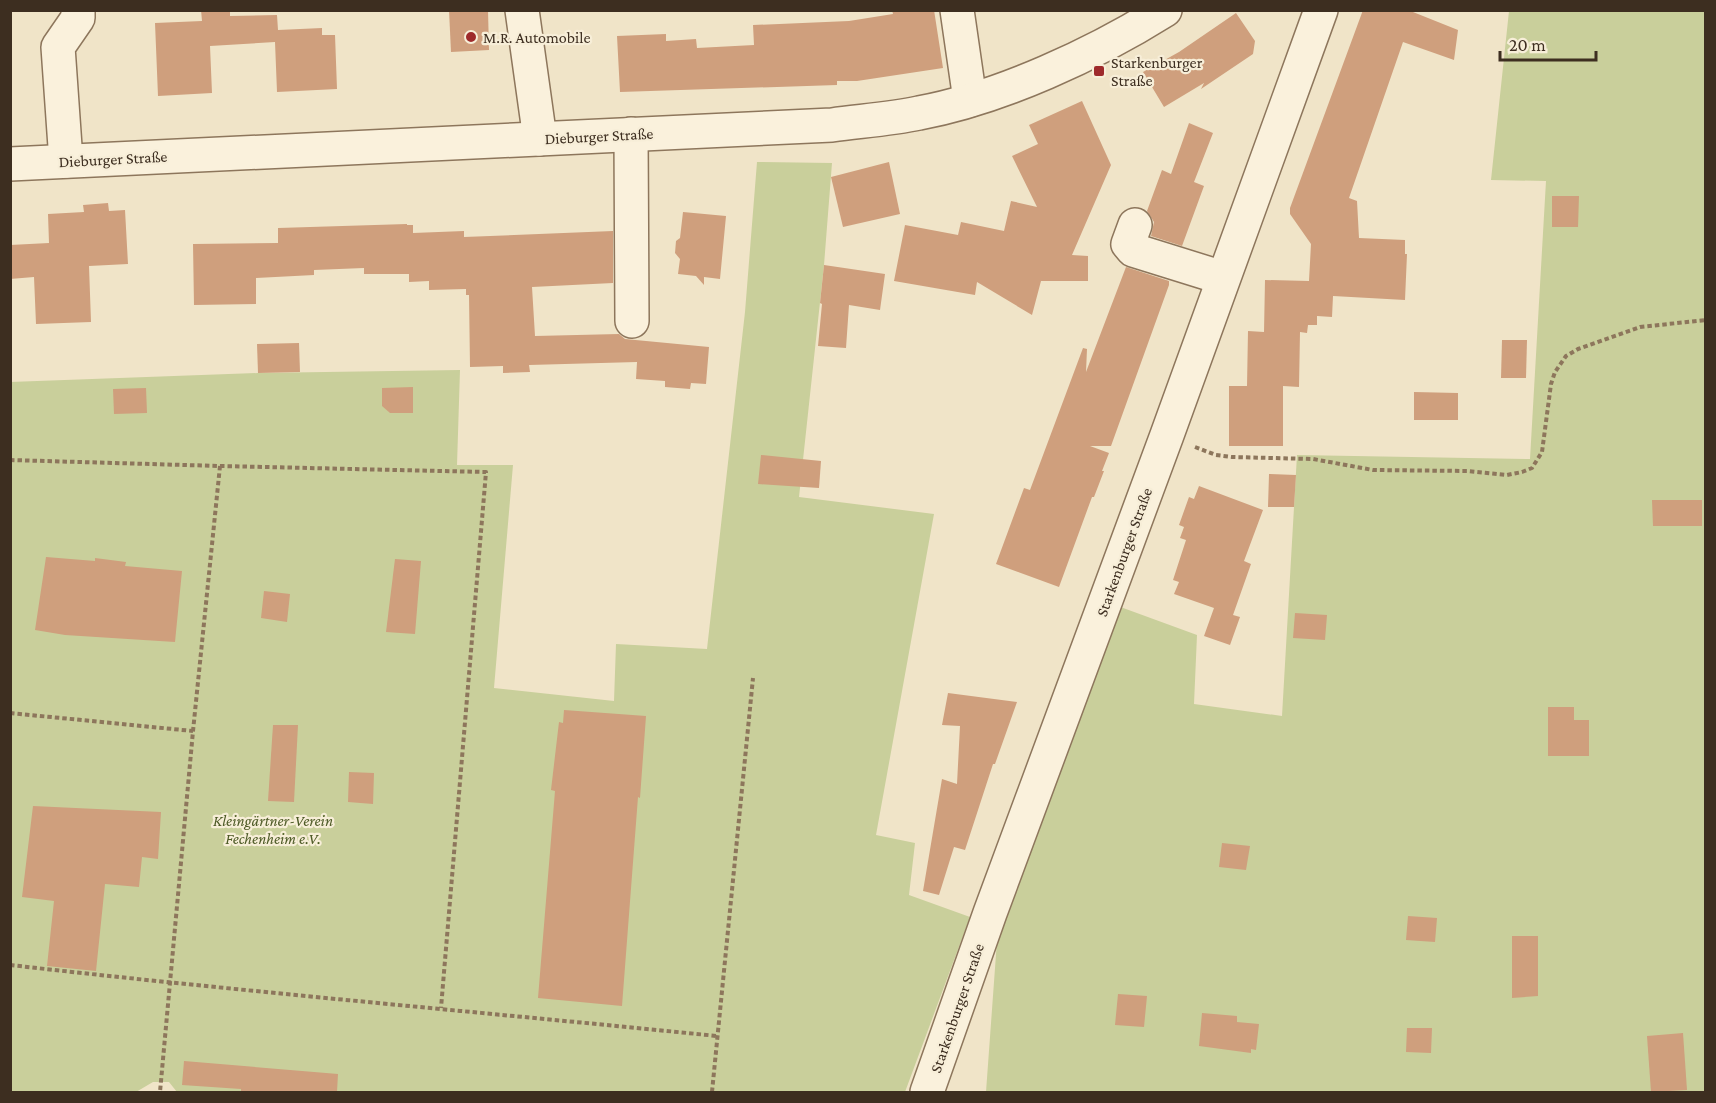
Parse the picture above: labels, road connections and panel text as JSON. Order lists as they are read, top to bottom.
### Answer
{
  "streets": {
    "street": ["Dieburger Straße", "Starkenburger Straße"]
  },
  "parks": ["Kleingärtner-Verein Fechenheim e.V."],
  "places": {
    "other": ["M.R. Automobile"],
    "transit": ["Starkenburger Straße"]
  },
  "scale_bar": "20 m"
}
